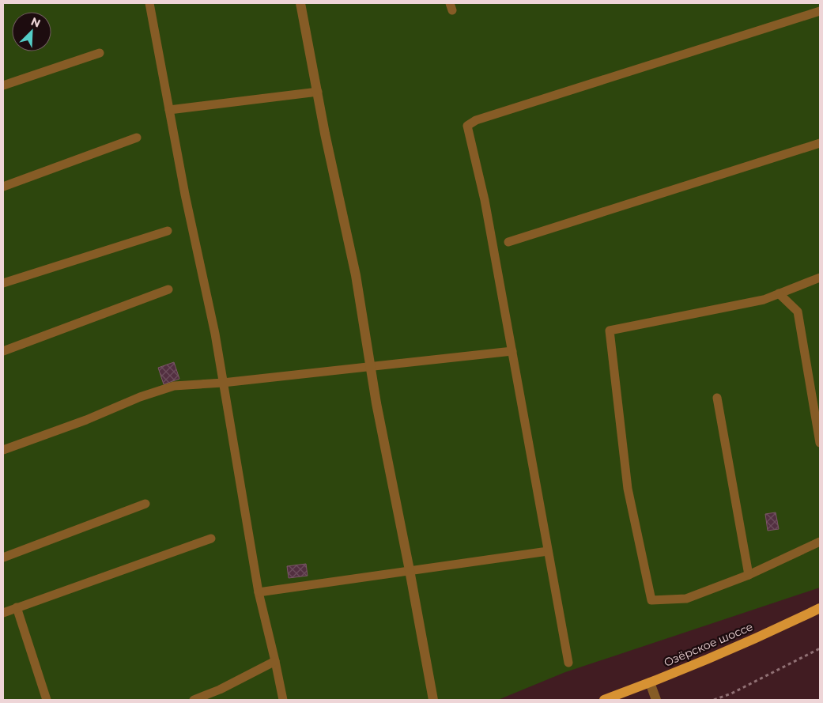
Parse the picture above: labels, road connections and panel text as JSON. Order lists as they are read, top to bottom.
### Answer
{
  "streets": {
    "main road": ["Озёрское шоссе"]
  },
  "north": "top right"
}
